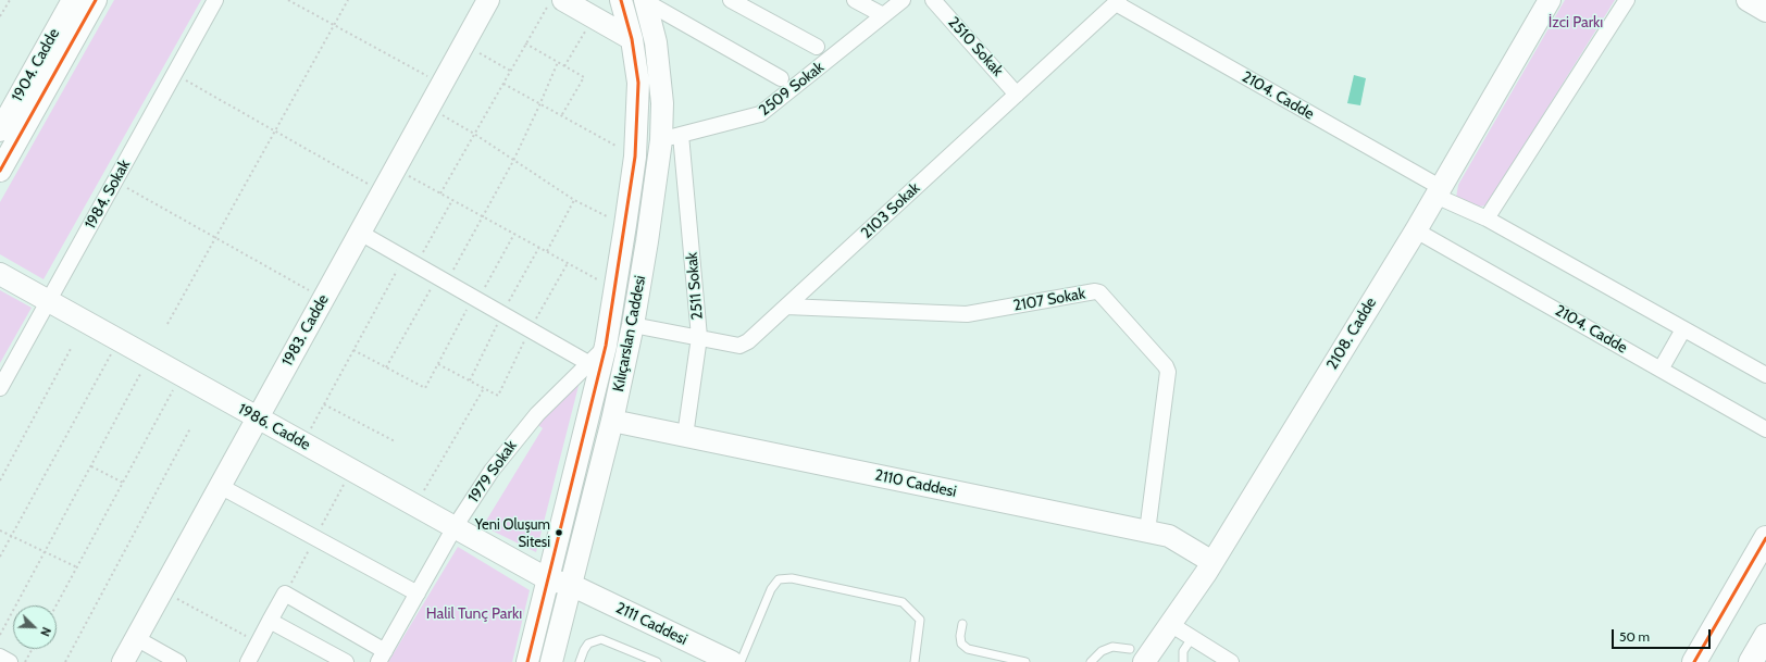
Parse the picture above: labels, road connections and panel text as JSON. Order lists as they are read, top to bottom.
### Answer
{
  "streets": {
    "street": [
      "2510 Sokak",
      "1904. Cadde",
      "2509 Sokak",
      "2104. Cadde",
      "1984. Sokak",
      "2103 Sokak",
      "2511 Sokak",
      "2107 Sokak",
      "1983. Cadde",
      "Kılıçarslan Caddesi",
      "2108. Cadde",
      "1986. Cadde",
      "1979 Sokak",
      "2110 Caddesi",
      "2111 Caddesi"
    ]
  },
  "crossings": [
    ["2510 Sokak", "2103 Sokak"],
    ["2509 Sokak", "2511 Sokak"],
    ["2509 Sokak", "Kılıçarslan Caddesi"],
    ["2104. Cadde", "2103 Sokak"],
    ["2104. Cadde", "2108. Cadde"],
    ["1984. Sokak", "1986. Cadde"],
    ["2103 Sokak", "2511 Sokak"],
    ["2103 Sokak", "2107 Sokak"],
    ["2103 Sokak", "Kılıçarslan Caddesi"],
    ["2511 Sokak", "Kılıçarslan Caddesi"],
    ["2511 Sokak", "2110 Caddesi"],
    ["2107 Sokak", "2110 Caddesi"],
    ["1983. Cadde", "1986. Cadde"],
    ["Kılıçarslan Caddesi", "1986. Cadde"],
    ["Kılıçarslan Caddesi", "1979 Sokak"],
    ["Kılıçarslan Caddesi", "2110 Caddesi"],
    ["Kılıçarslan Caddesi", "2111 Caddesi"],
    ["2108. Cadde", "2110 Caddesi"],
    ["1986. Cadde", "1979 Sokak"],
    ["1986. Cadde", "2111 Caddesi"]
  ],
  "parks": ["İzci Parkı", "Halil Tunç Parkı"],
  "places": ["Yeni Oluşum Sitesi"],
  "scale_bar": "50 m",
  "north": "bottom right"
}
